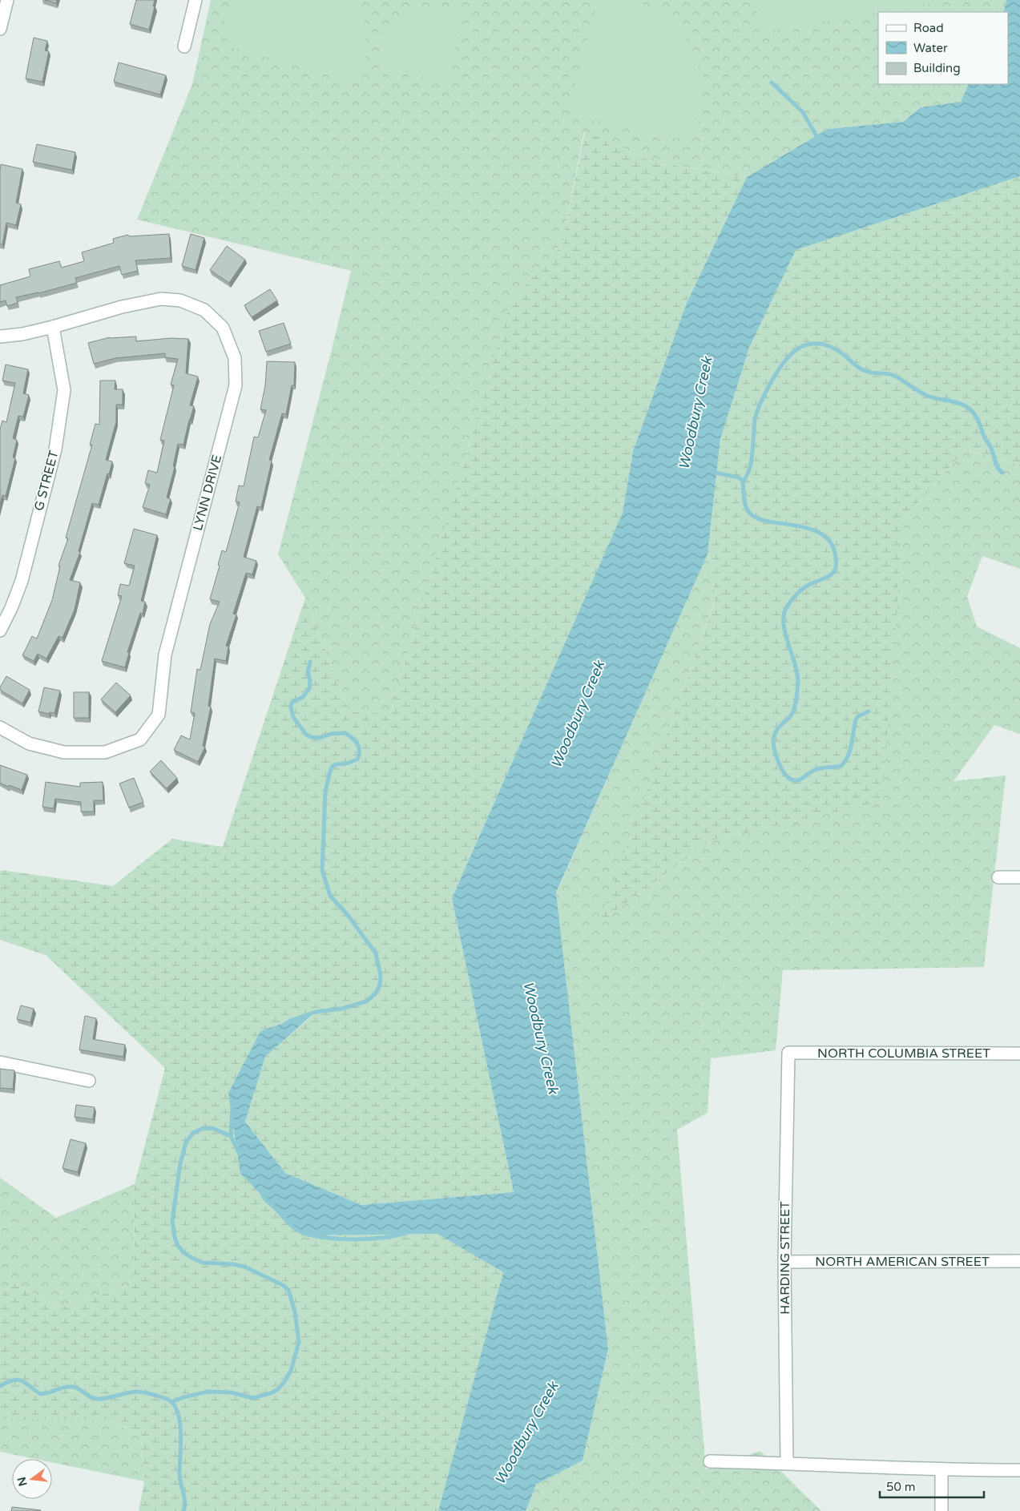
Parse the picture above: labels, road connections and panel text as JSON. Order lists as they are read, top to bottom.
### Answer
{
  "streets": {
    "street": [
      "G STREET",
      "LYNN DRIVE",
      "NORTH COLUMBIA STREET",
      "HARDING STREET",
      "NORTH AMERICAN STREET"
    ]
  },
  "crossings": [
    ["G STREET", "LYNN DRIVE"],
    ["NORTH COLUMBIA STREET", "HARDING STREET"],
    ["HARDING STREET", "NORTH AMERICAN STREET"]
  ],
  "water": ["Woodbury Creek"],
  "legend": ["Road", "Water", "Building"],
  "scale_bar": "50 m",
  "north": "left"
}
